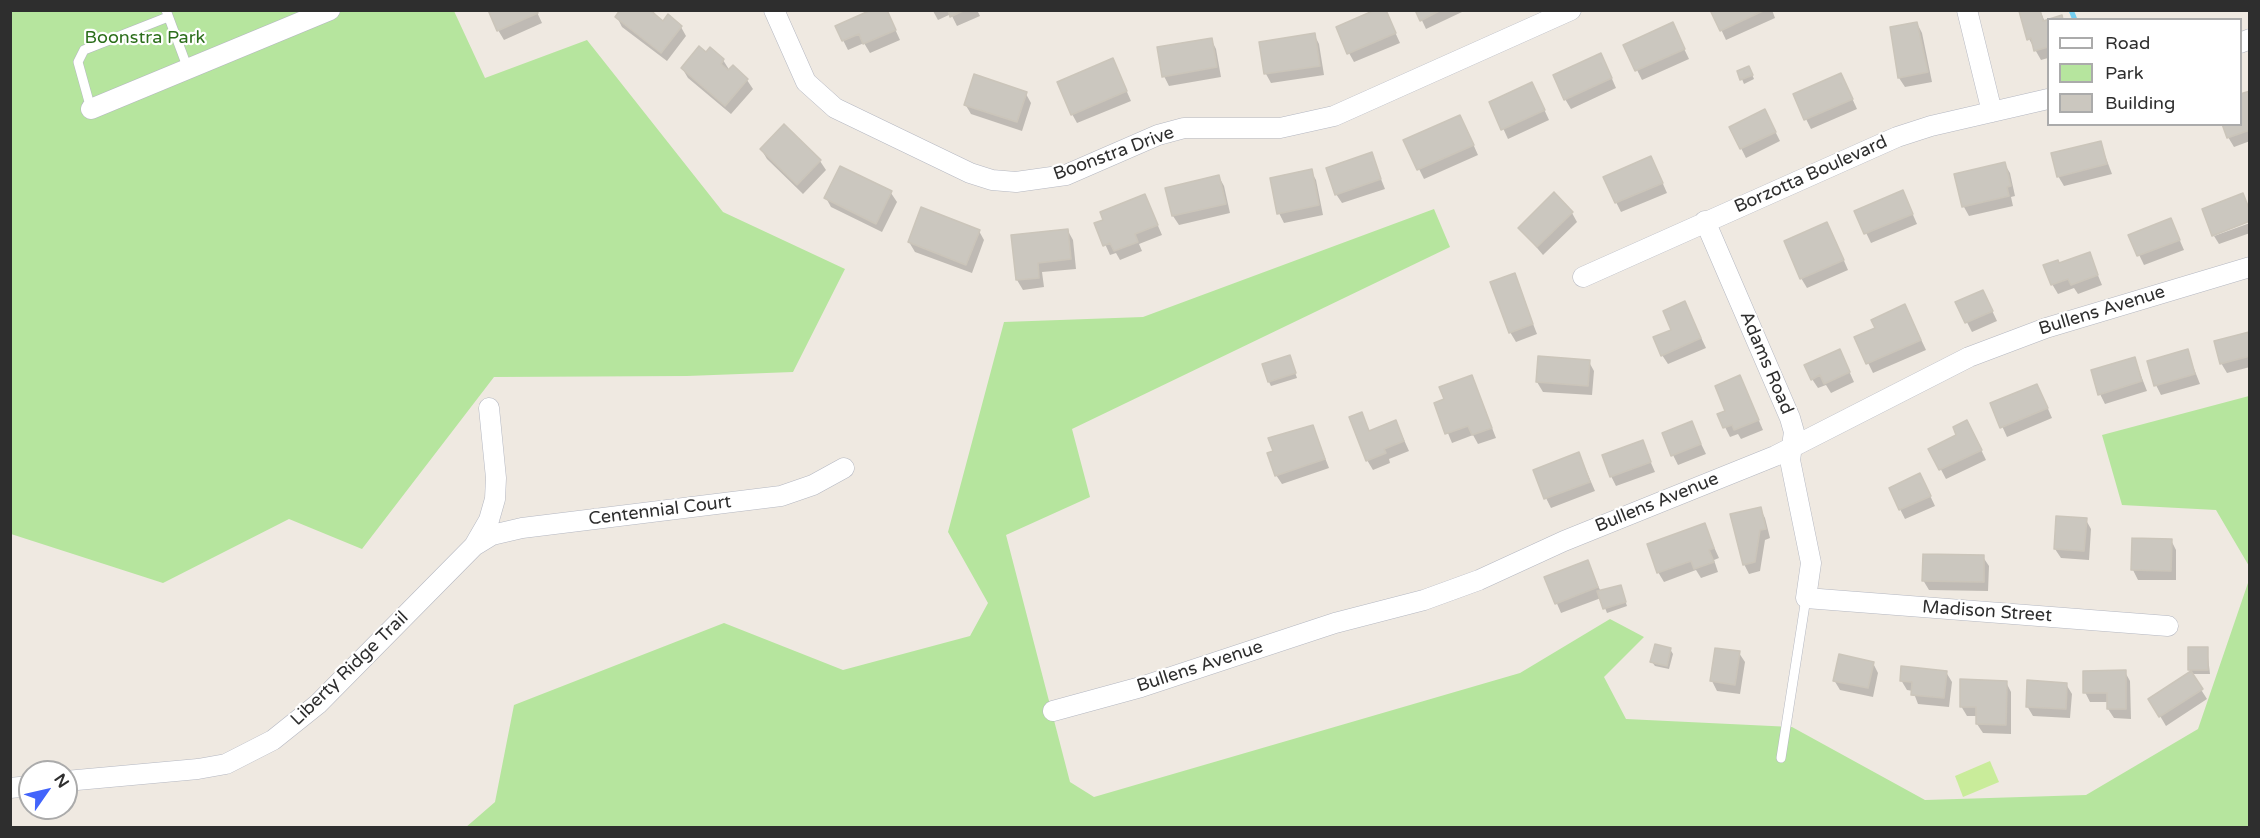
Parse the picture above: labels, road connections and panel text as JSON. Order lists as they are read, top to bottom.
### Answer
{
  "streets": {
    "street": [
      "Boonstra Drive",
      "Borzotta Boulevard",
      "Bullens Avenue",
      "Adams Road",
      "Centennial Court",
      "Madison Street",
      "Liberty Ridge Trail"
    ]
  },
  "crossings": [
    ["Borzotta Boulevard", "Adams Road"],
    ["Bullens Avenue", "Adams Road"],
    ["Adams Road", "Madison Street"],
    ["Centennial Court", "Liberty Ridge Trail"]
  ],
  "parks": ["Boonstra Park"],
  "legend": ["Road", "Park", "Building"],
  "north": "top right"
}
